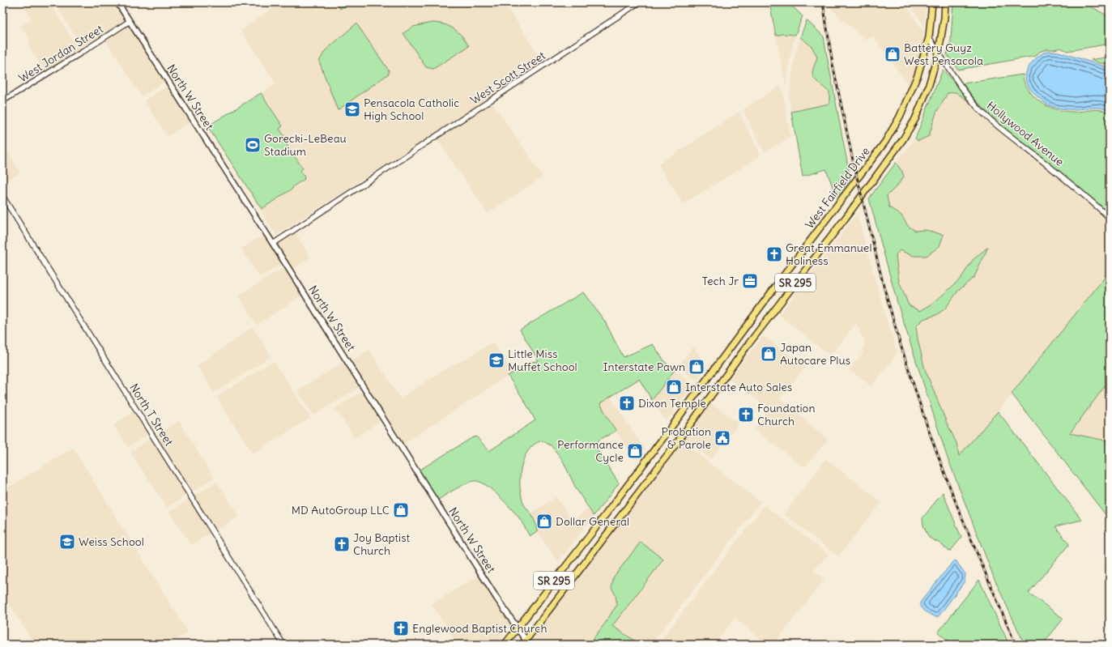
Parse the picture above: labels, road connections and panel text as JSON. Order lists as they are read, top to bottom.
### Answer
{
  "streets": {
    "main road": ["North W Street", "West Fairfield Drive", "SR 295"],
    "street": [
      "West Jordan Street",
      "West Scott Street",
      "Hollywood Avenue",
      "North T Street"
    ]
  },
  "crossings": [
    ["West Jordan Street", "North W Street"],
    ["West Scott Street", "North W Street"],
    ["North W Street", "West Fairfield Drive"],
    ["Hollywood Avenue", "West Fairfield Drive"]
  ],
  "places": {
    "shop": [
      "Battery Guyz West Pensacola",
      "Japan Autocare Plus",
      "Interstate Pawn",
      "Interstate Auto Sales",
      "Performance Cycle",
      "MD AutoGroup LLC",
      "Dollar General"
    ],
    "school or university": ["Pensacola Catholic High School", "Little Miss Muffet School", "Weiss School"],
    "sports": ["Gorecki-LeBeau Stadium"],
    "church": [
      "Great Emmanuel Holiness",
      "Dixon Temple",
      "Foundation Church",
      "Joy Baptist Church",
      "Englewood Baptist Church"
    ],
    "office": ["Tech Jr"],
    "public building": ["Probation & Parole"]
  }
}
